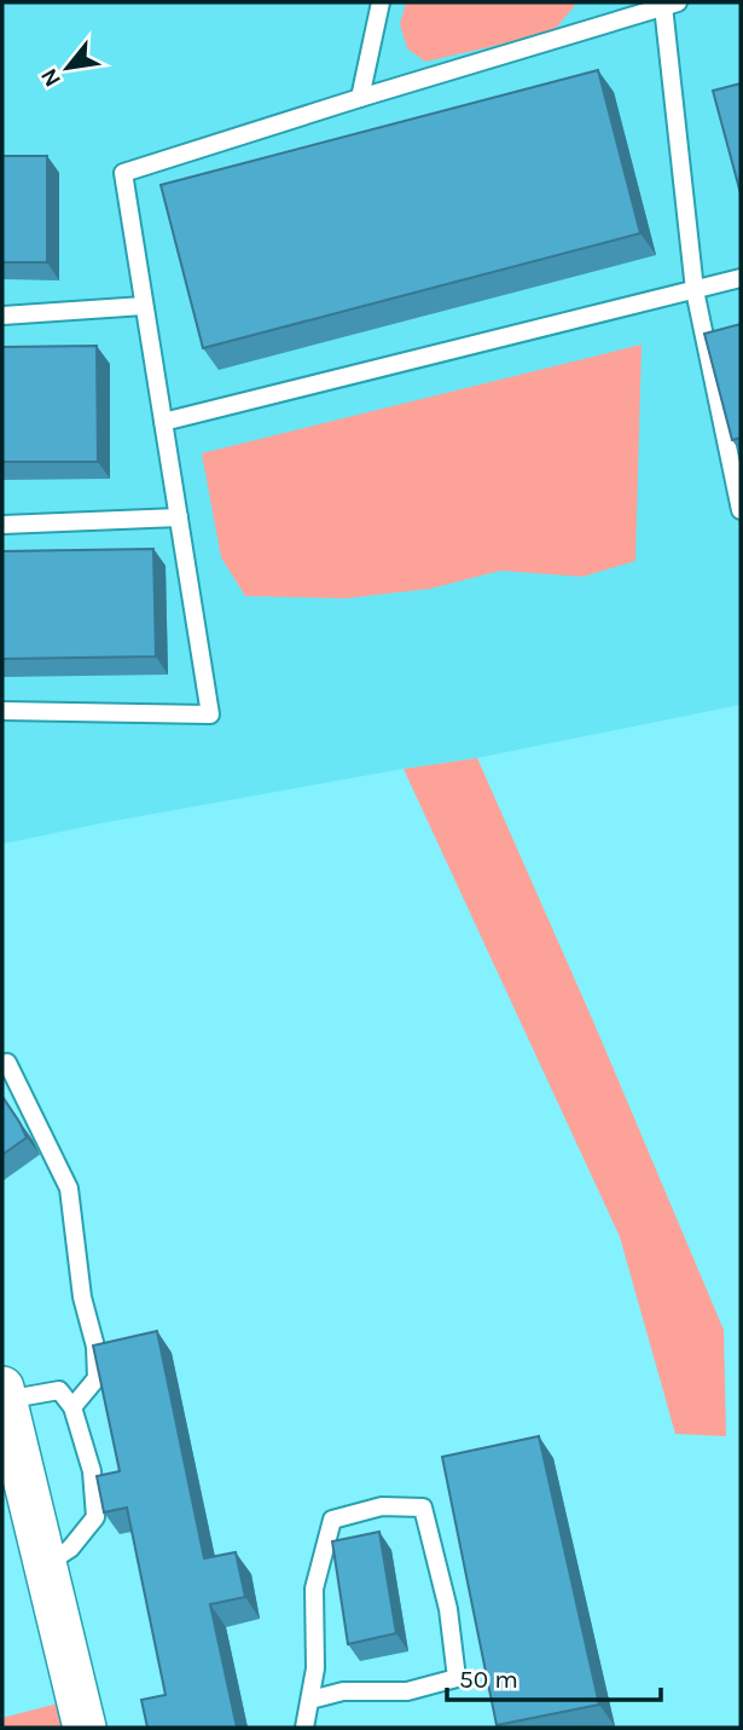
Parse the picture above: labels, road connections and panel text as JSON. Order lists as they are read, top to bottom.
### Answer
{
  "scale_bar": "50 m",
  "north": "bottom left"
}
